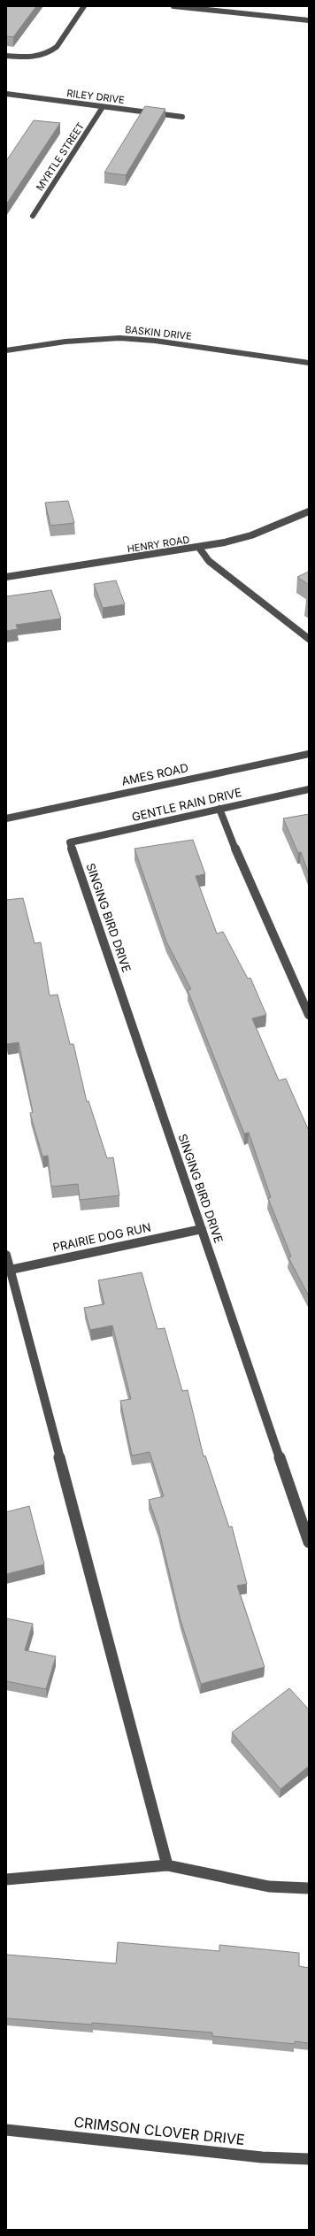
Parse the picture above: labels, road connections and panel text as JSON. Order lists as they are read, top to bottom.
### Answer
{
  "streets": {
    "street": [
      "RILEY DRIVE",
      "MYRTLE STREET",
      "BASKIN DRIVE",
      "HENRY ROAD",
      "AMES ROAD",
      "GENTLE RAIN DRIVE",
      "SINGING BIRD DRIVE",
      "PRAIRIE DOG RUN",
      "CRIMSON CLOVER DRIVE"
    ]
  },
  "crossings": [
    ["RILEY DRIVE", "MYRTLE STREET"],
    ["GENTLE RAIN DRIVE", "SINGING BIRD DRIVE"],
    ["SINGING BIRD DRIVE", "PRAIRIE DOG RUN"]
  ]
}
